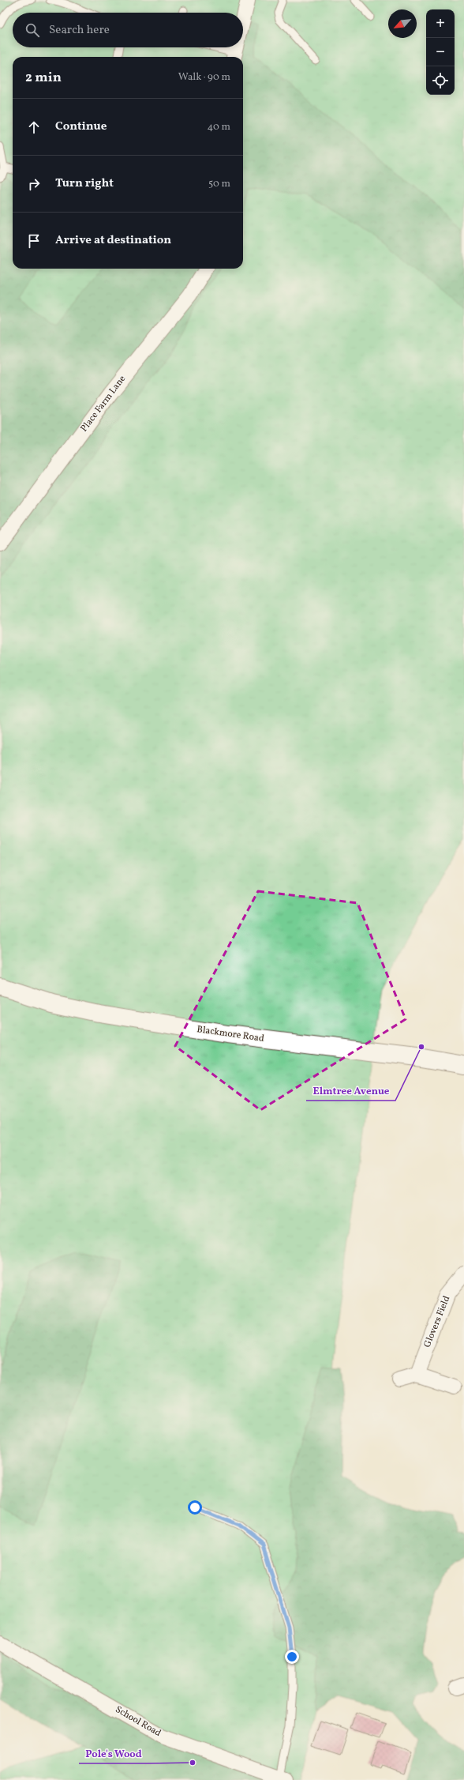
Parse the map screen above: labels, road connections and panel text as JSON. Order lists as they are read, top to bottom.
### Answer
{
  "streets": {
    "street": [
      "Place Farm Lane",
      "Blackmore Road",
      "Glovers Field",
      "School Road"
    ]
  },
  "places": ["Elmtree Avenue", "Pole's Wood"],
  "north": "bottom left",
  "page": {
    "map_buttons": ["+", "−"],
    "search": "Search here",
    "heading": ["2 min", "Walk · 90 m"],
    "list": [
      ["Continue", "40 m"],
      ["Turn right", "50 m"],
      "Arrive at destination"
    ]
  }
}
